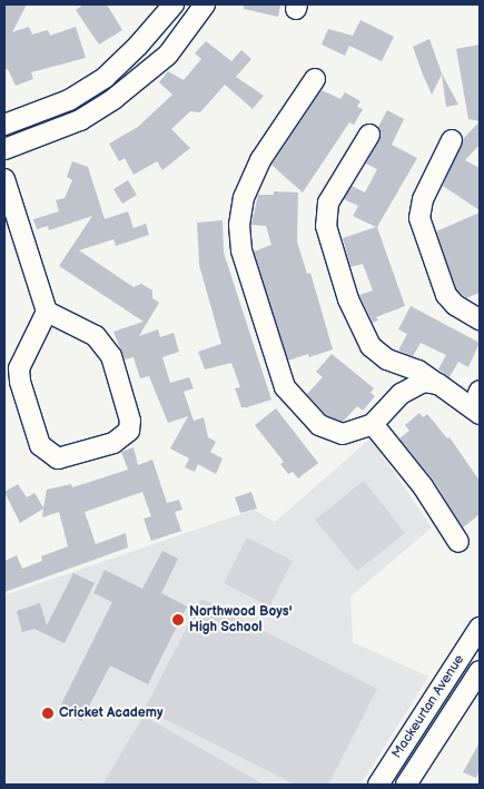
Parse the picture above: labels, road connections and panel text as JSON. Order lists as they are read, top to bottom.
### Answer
{
  "streets": {
    "street": ["Mackeurtan Avenue"]
  },
  "places": ["Northwood Boys' High School", "Cricket Academy"]
}
